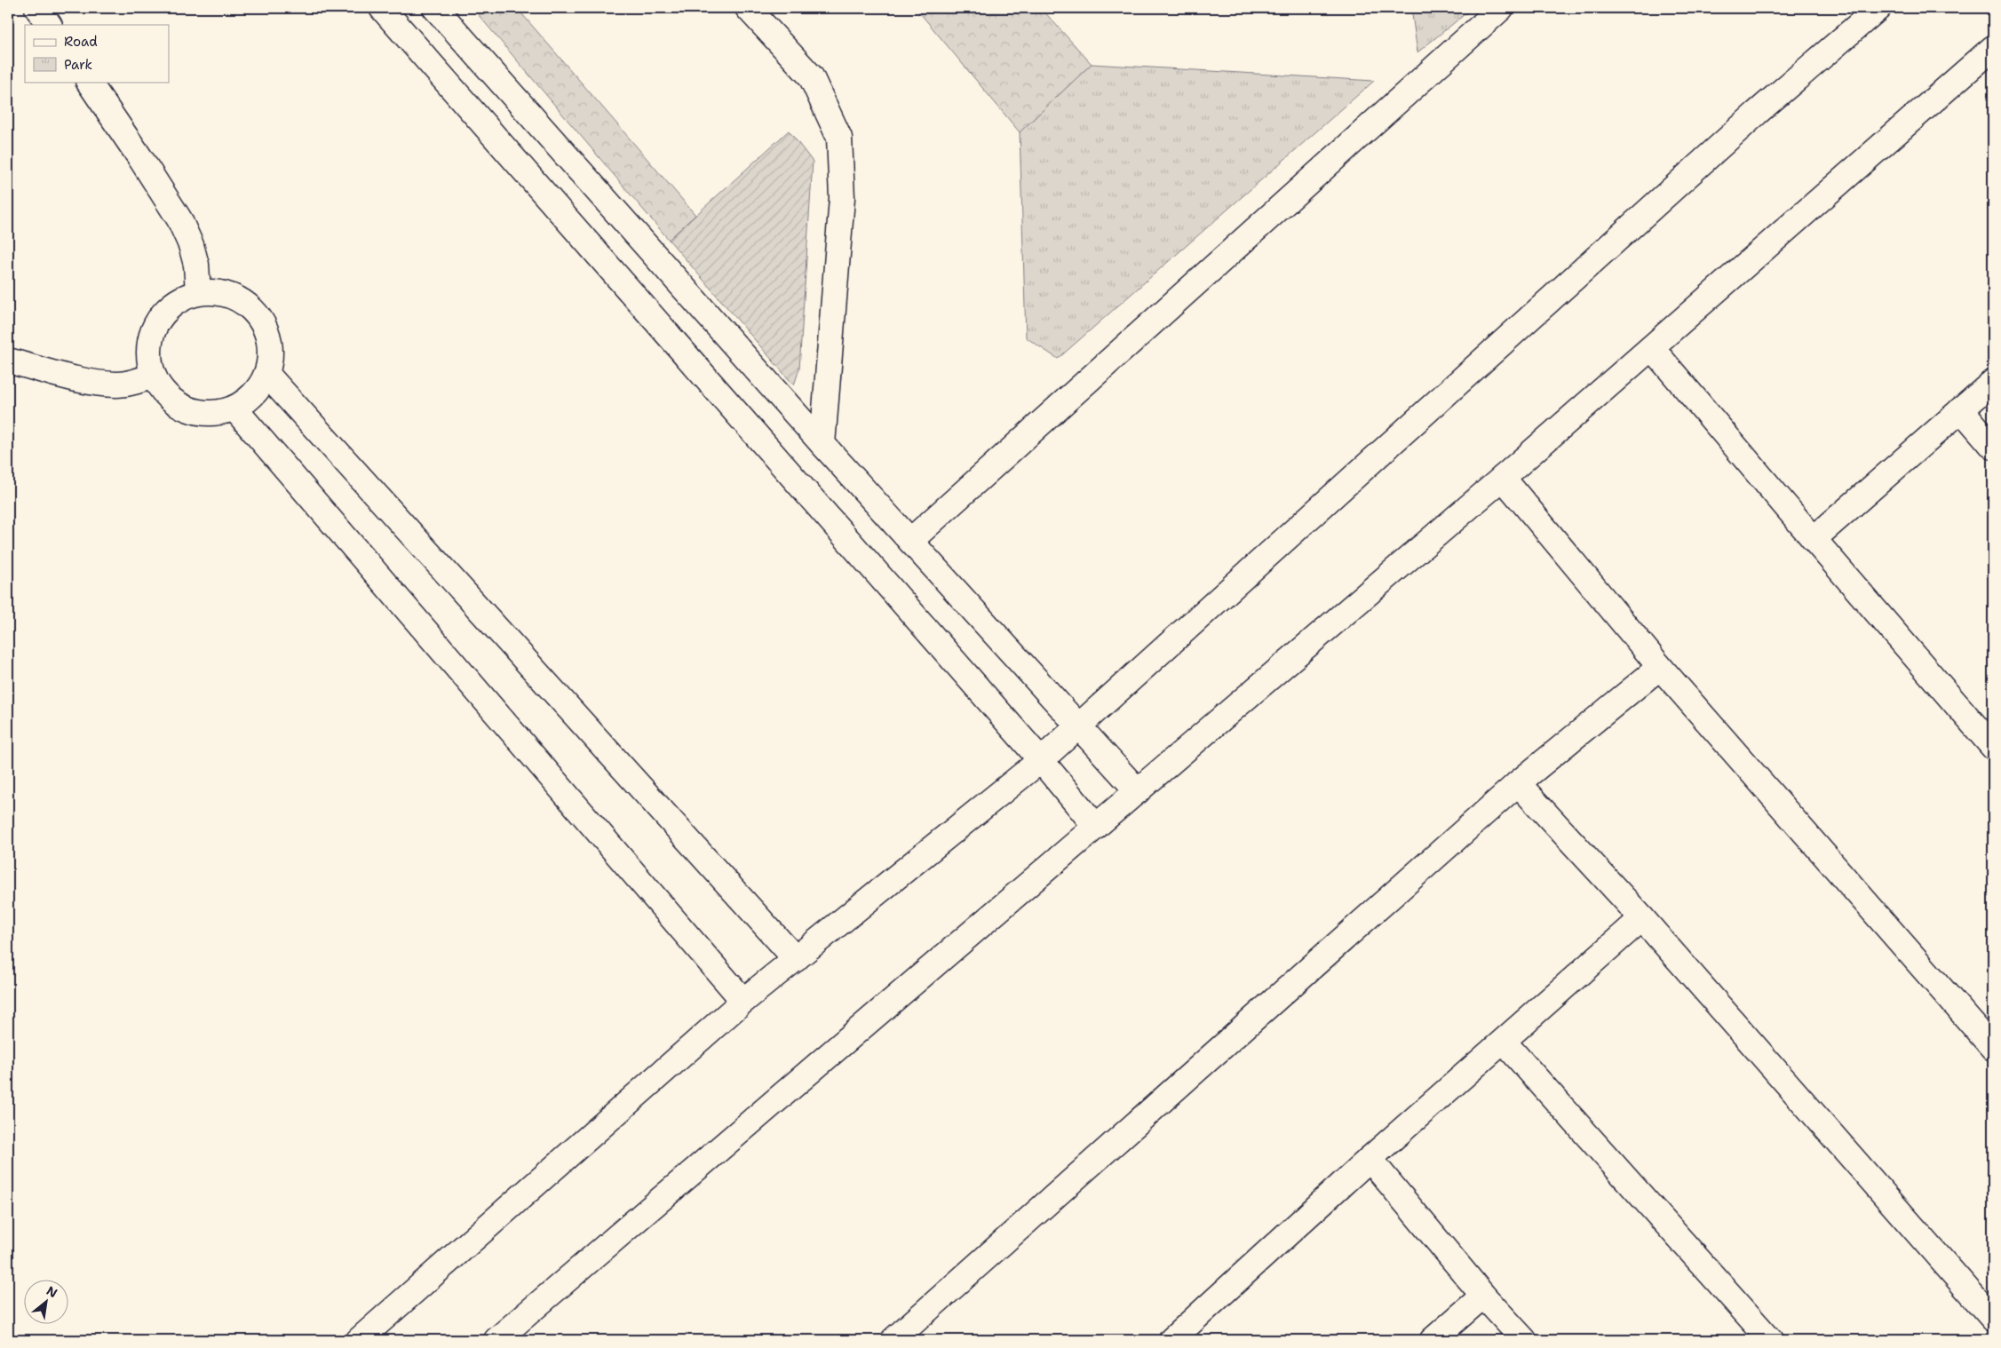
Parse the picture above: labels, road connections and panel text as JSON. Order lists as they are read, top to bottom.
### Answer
{
  "legend": ["Road", "Park"],
  "north": "top right"
}
